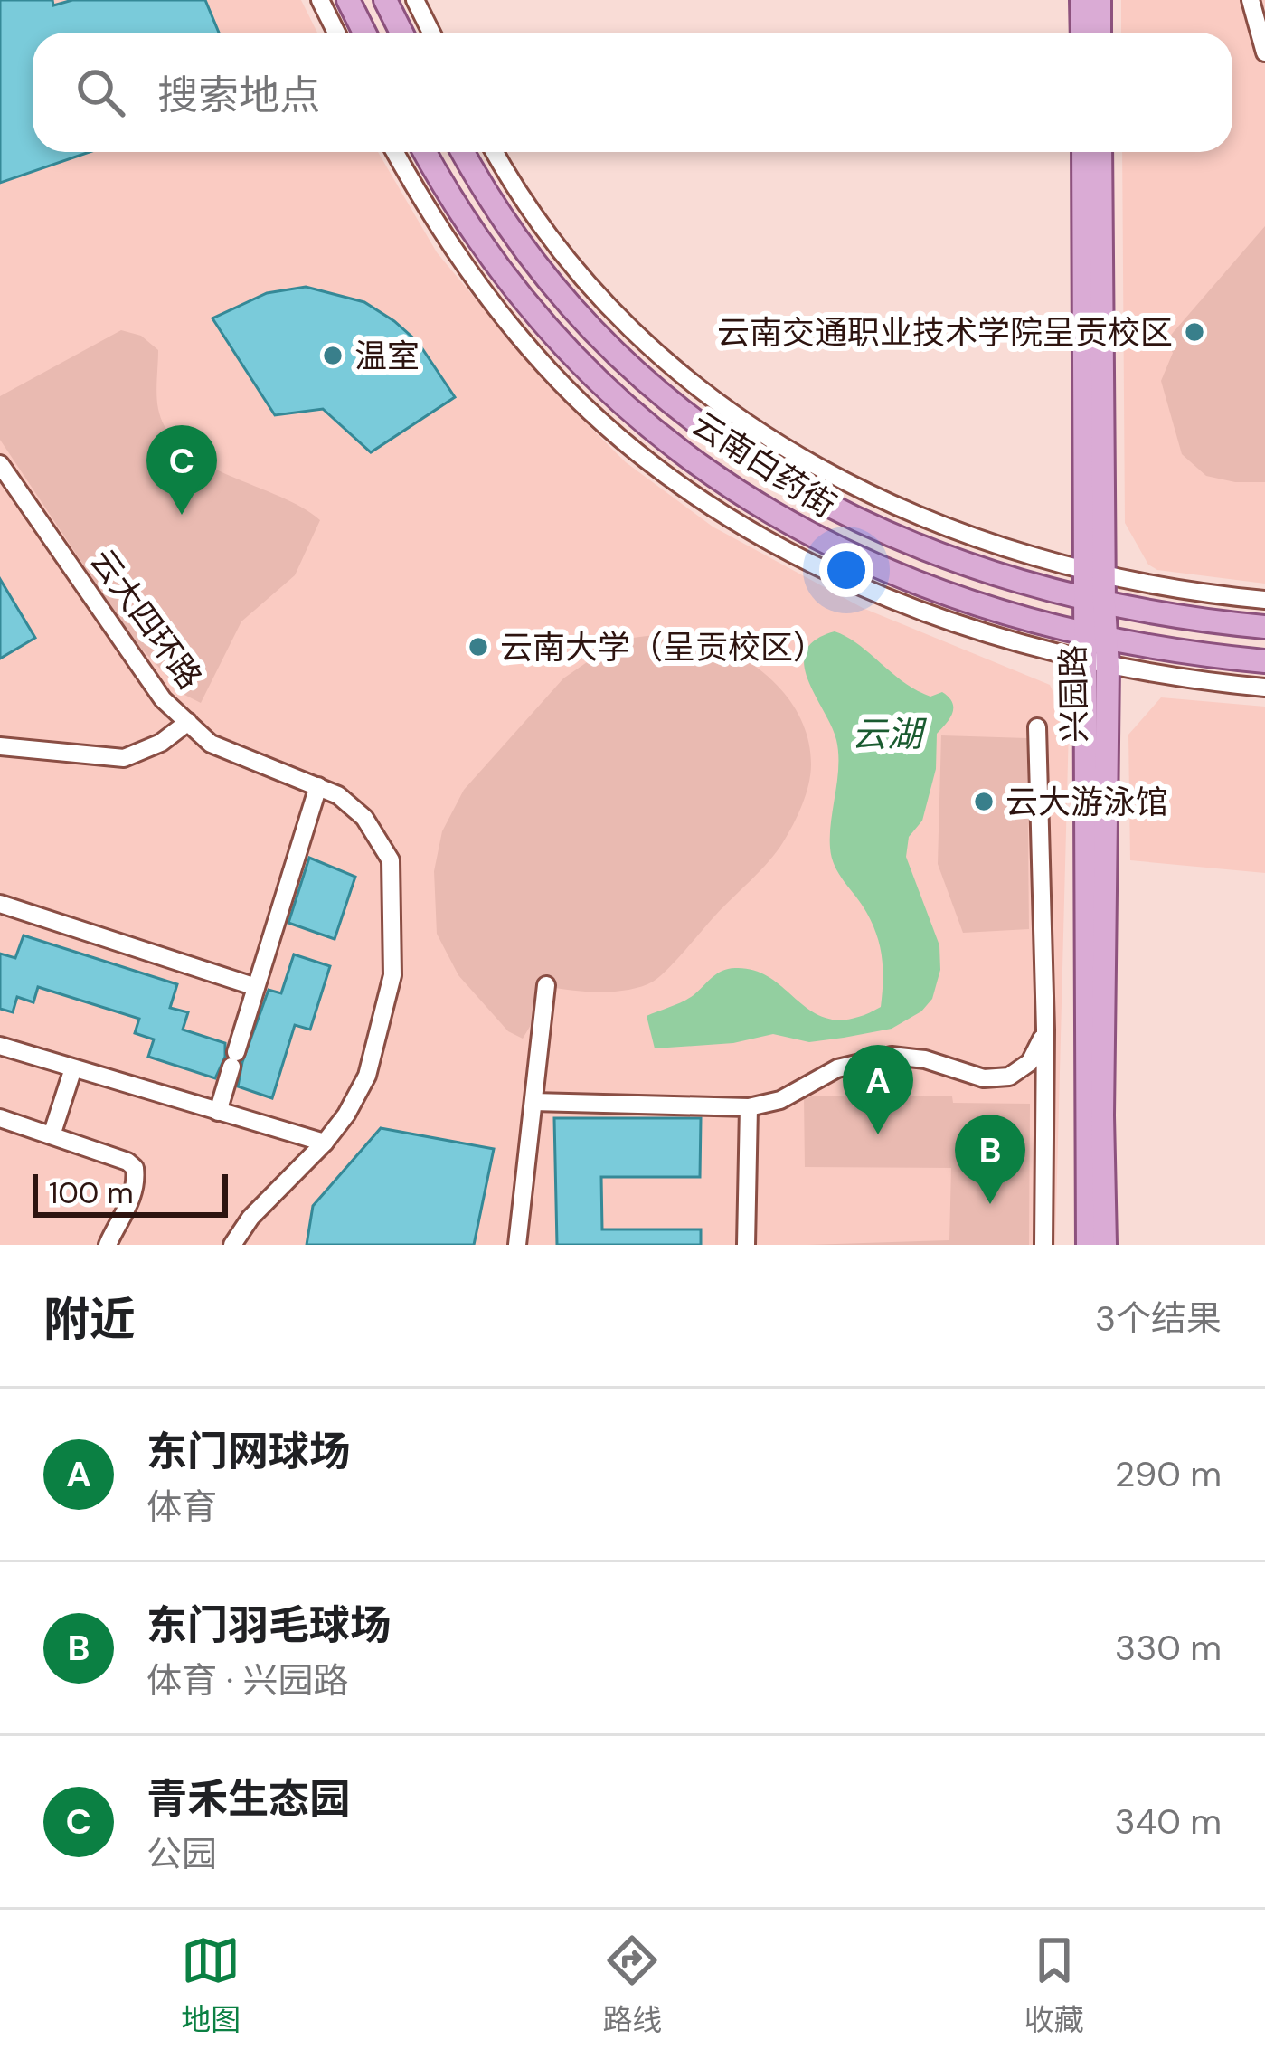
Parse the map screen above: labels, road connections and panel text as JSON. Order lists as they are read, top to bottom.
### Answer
{
  "streets": {
    "main road": ["云南白药街", "兴园路"],
    "street": ["云大四环路"]
  },
  "crossings": [
    ["云南白药街", "兴园路"]
  ],
  "water": ["云湖"],
  "places": [
    "云南交通职业技术学院呈贡校区",
    "温室",
    "云南大学（呈贡校区）",
    "云大游泳馆"
  ],
  "scale_bar": "100 m",
  "page": {
    "search": "搜索地点",
    "pins": ["C", "A", "B"],
    "scale": "100 m",
    "heading": ["附近", "3个结果"],
    "list": [
      {
        "mark": "A",
        "name": "东门网球场",
        "note": "体育",
        "value": "290 m"
      },
      {
        "mark": "B",
        "name": "东门羽毛球场",
        "note": "体育 · 兴园路",
        "value": "330 m"
      },
      {
        "mark": "C",
        "name": "青禾生态园",
        "note": "公园",
        "value": "340 m"
      }
    ],
    "nav": ["地图", "路线", "收藏"]
  }
}
